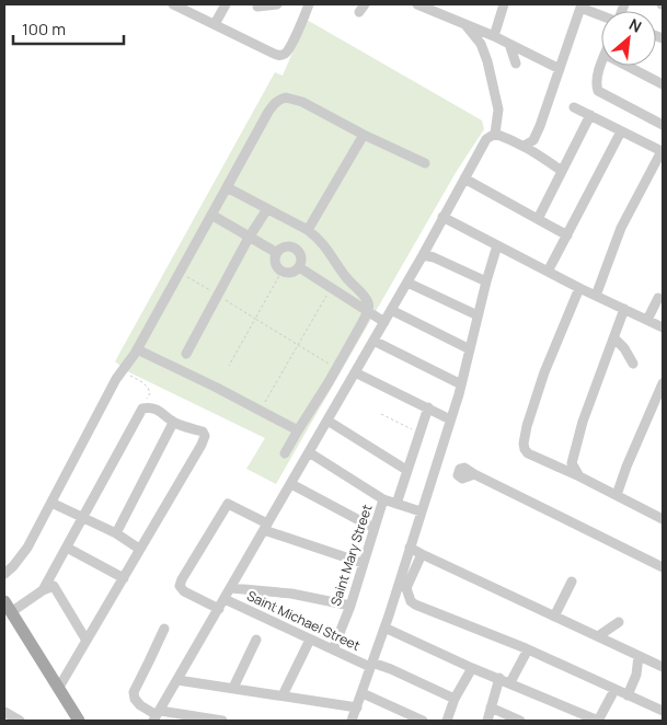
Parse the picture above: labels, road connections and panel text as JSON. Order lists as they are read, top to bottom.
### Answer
{
  "streets": {
    "street": ["Saint Mary Street", "Saint Michael Street"]
  },
  "crossings": [
    ["Saint Mary Street", "Saint Michael Street"]
  ],
  "scale_bar": "100 m",
  "north": "top right"
}
